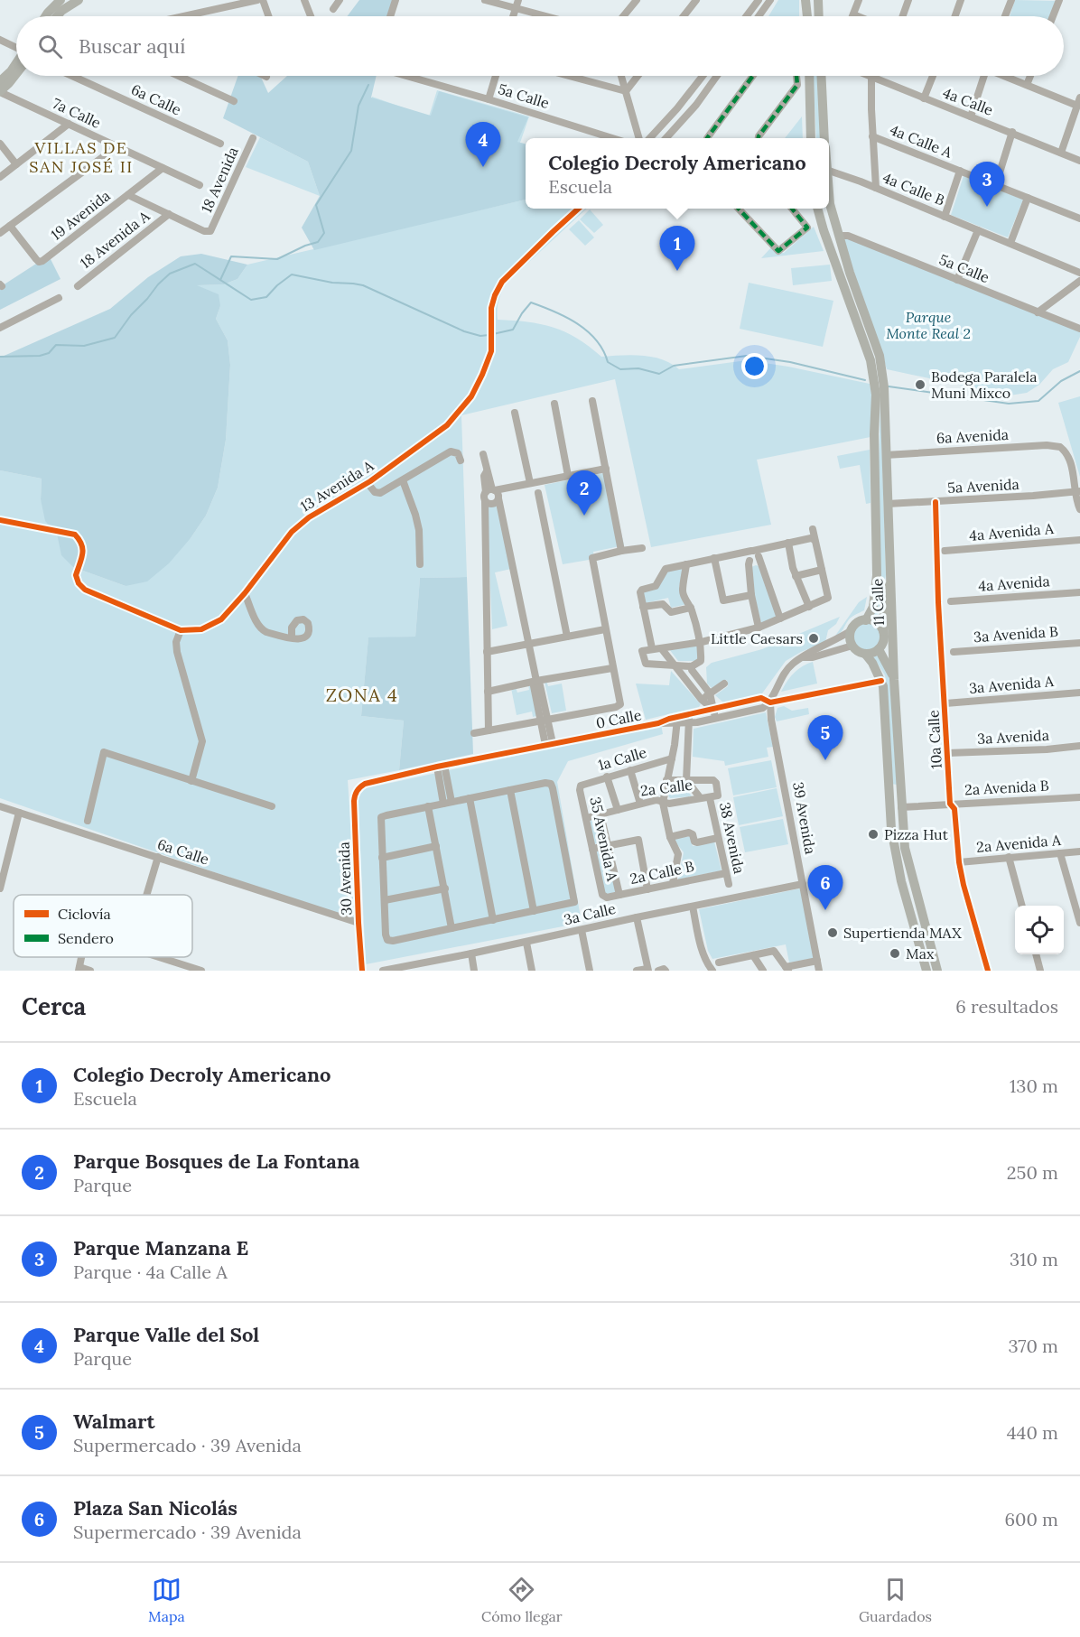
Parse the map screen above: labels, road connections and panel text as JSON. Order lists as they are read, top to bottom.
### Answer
{
  "streets": {
    "main road": ["11 Calle"],
    "street": [
      "5a Calle",
      "6a Calle",
      "4a Calle",
      "7a Calle",
      "4a Calle A",
      "18 Avenida",
      "4a Calle B",
      "19 Avenida",
      "18 Avenida A",
      "6a Avenida",
      "13 Avenida A",
      "5a Avenida",
      "4a Avenida A",
      "4a Avenida",
      "3a Avenida B",
      "3a Avenida A",
      "0 Calle",
      "3a Avenida",
      "10a Calle",
      "1a Calle",
      "2a Calle",
      "2a Avenida B",
      "39 Avenida",
      "38 Avenida",
      "35 Avenida A",
      "2a Avenida A",
      "2a Calle B",
      "30 Avenida",
      "3a Calle"
    ]
  },
  "crossings": [
    ["5a Calle", "11 Calle"],
    ["6a Calle", "30 Avenida"],
    ["7a Calle", "19 Avenida"],
    ["18 Avenida", "18 Avenida A"],
    ["6a Avenida", "5a Avenida"],
    ["6a Avenida", "11 Calle"],
    ["5a Avenida", "11 Calle"],
    ["5a Avenida", "10a Calle"],
    ["11 Calle", "2a Avenida B"],
    ["3a Avenida A", "10a Calle"],
    ["0 Calle", "39 Avenida"],
    ["0 Calle", "30 Avenida"],
    ["3a Avenida", "10a Calle"],
    ["10a Calle", "2a Avenida B"],
    ["10a Calle", "2a Avenida A"],
    ["1a Calle", "35 Avenida A"],
    ["2a Calle", "38 Avenida"],
    ["2a Calle", "35 Avenida A"],
    ["39 Avenida", "3a Calle"],
    ["38 Avenida", "2a Calle B"],
    ["35 Avenida A", "2a Calle B"]
  ],
  "districts": ["VILLAS DE SAN JOSÉ II", "ZONA 4"],
  "parks": ["Parque Monte Real 2"],
  "places": [
    "Bodega Paralela Muni Mixco",
    "Little Caesars",
    "Pizza Hut",
    "Supertienda MAX",
    "Max"
  ],
  "legend": ["Ciclovía", "Sendero"],
  "page": {
    "search": "Buscar aquí",
    "pins": [
      "4",
      "3",
      "1",
      "2",
      "5",
      "6"
    ],
    "popup": ["Colegio Decroly Americano", "Escuela"],
    "heading": ["Cerca", "6 resultados"],
    "list": [
      {
        "mark": "1",
        "name": "Colegio Decroly Americano",
        "note": "Escuela",
        "value": "130 m"
      },
      {
        "mark": "2",
        "name": "Parque Bosques de La Fontana",
        "note": "Parque",
        "value": "250 m"
      },
      {
        "mark": "3",
        "name": "Parque Manzana E",
        "note": "Parque · 4a Calle A",
        "value": "310 m"
      },
      {
        "mark": "4",
        "name": "Parque Valle del Sol",
        "note": "Parque",
        "value": "370 m"
      },
      {
        "mark": "5",
        "name": "Walmart",
        "note": "Supermercado · 39 Avenida",
        "value": "440 m"
      },
      {
        "mark": "6",
        "name": "Plaza San Nicolás",
        "note": "Supermercado · 39 Avenida",
        "value": "600 m"
      }
    ],
    "nav": ["Mapa", "Cómo llegar", "Guardados"]
  }
}
